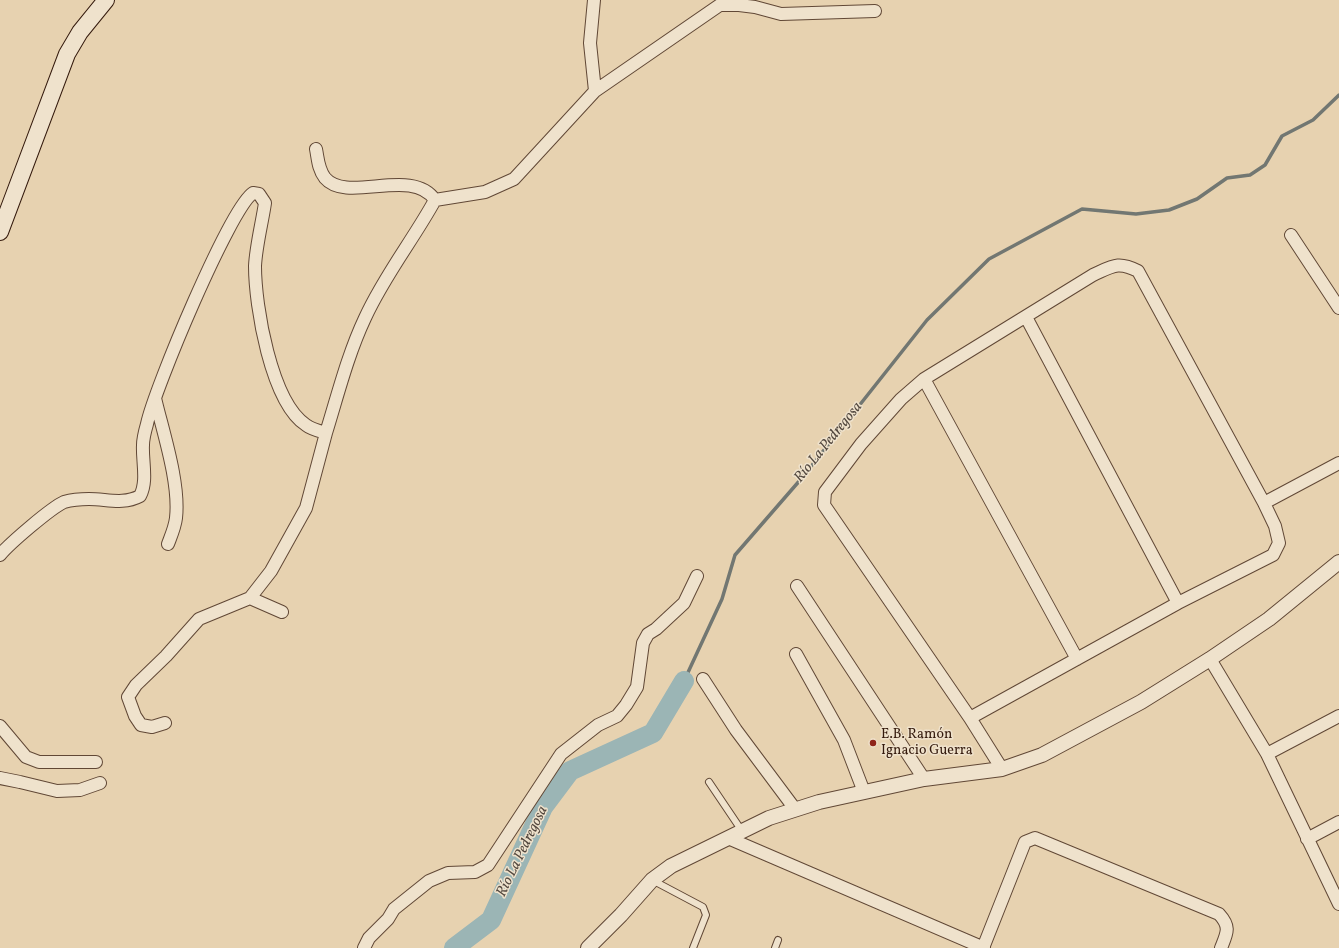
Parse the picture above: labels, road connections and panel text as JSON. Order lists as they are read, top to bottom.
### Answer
{
  "water": ["Río La Pedregosa"],
  "places": ["E.B. Ramón Ignacio Guerra"]
}
